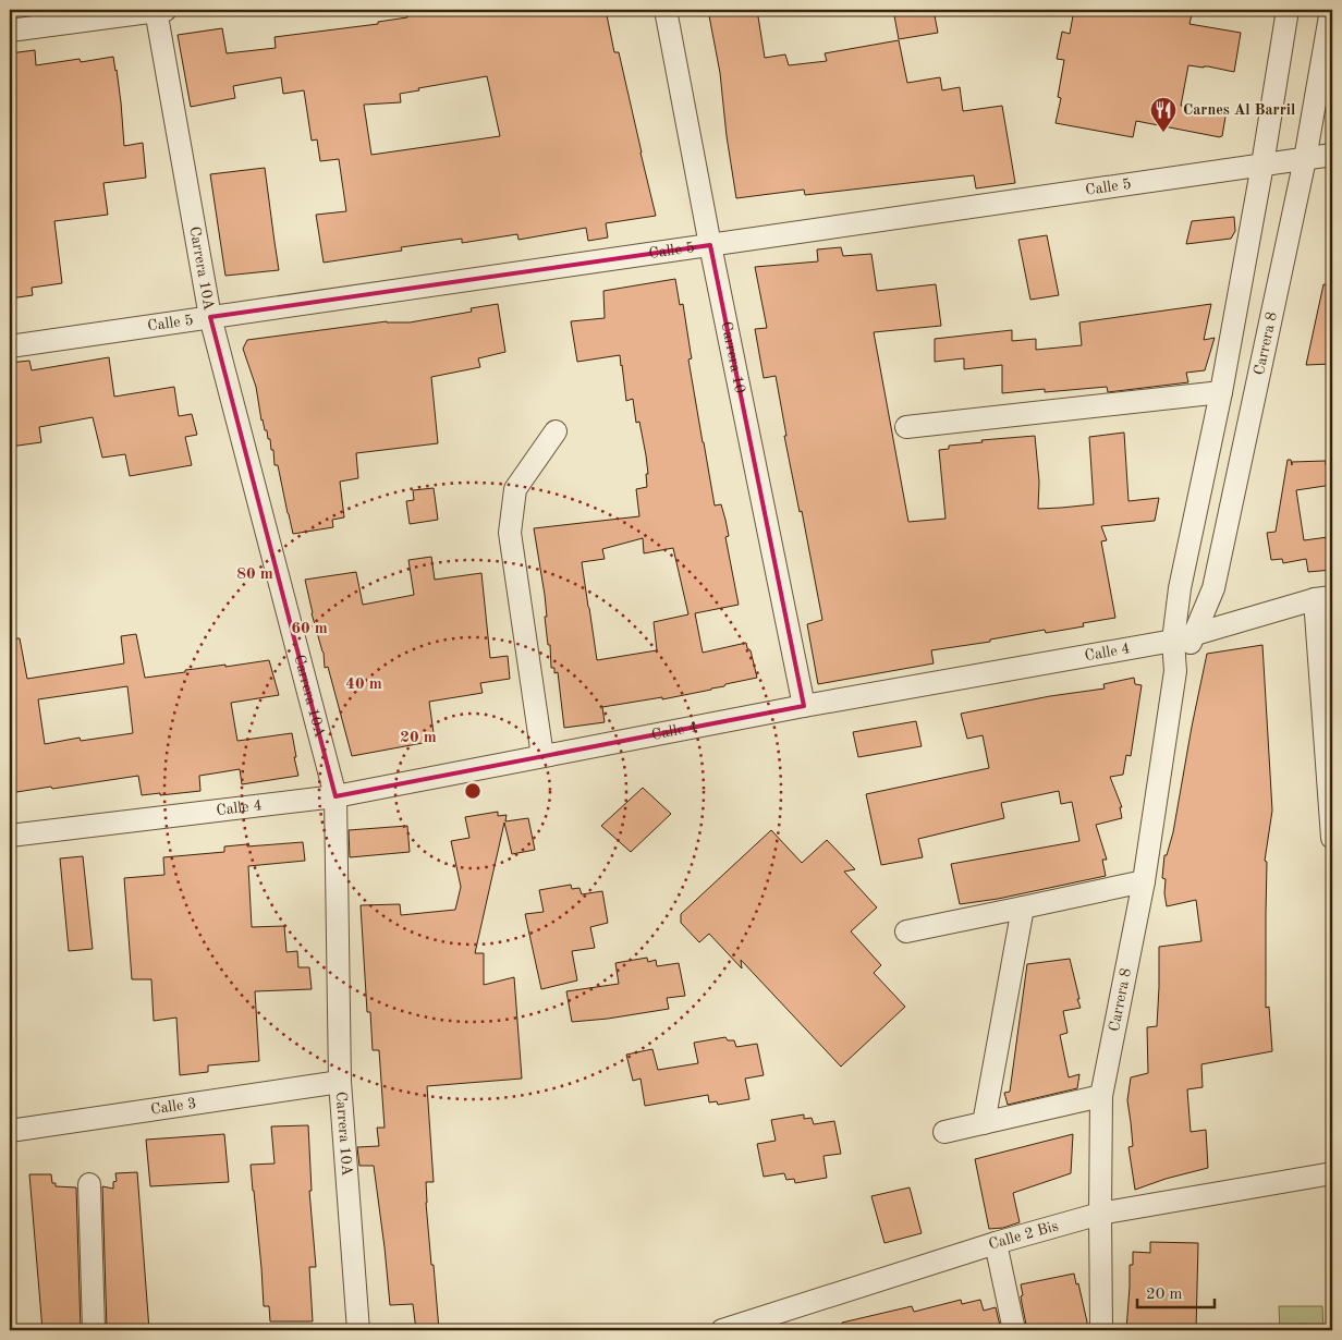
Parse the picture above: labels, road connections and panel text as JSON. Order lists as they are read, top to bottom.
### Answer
{
  "streets": {
    "street": [
      "Calle 5",
      "Carrera 10A",
      "Carrera 8",
      "Carrera 10",
      "Calle 4",
      "Calle 3",
      "Calle 2 Bis"
    ]
  },
  "crossings": [
    ["Calle 5", "Carrera 10A"],
    ["Calle 5", "Carrera 8"],
    ["Calle 5", "Carrera 10"],
    ["Carrera 10A", "Calle 4"],
    ["Carrera 10A", "Calle 3"],
    ["Carrera 8", "Calle 4"],
    ["Carrera 8", "Calle 2 Bis"],
    ["Carrera 10", "Calle 4"]
  ],
  "places": {
    "restaurant": ["Carnes Al Barril"]
  },
  "scale_bar": "20 m",
  "rings": [
    "80 m",
    "60 m",
    "40 m",
    "20 m"
  ]
}
